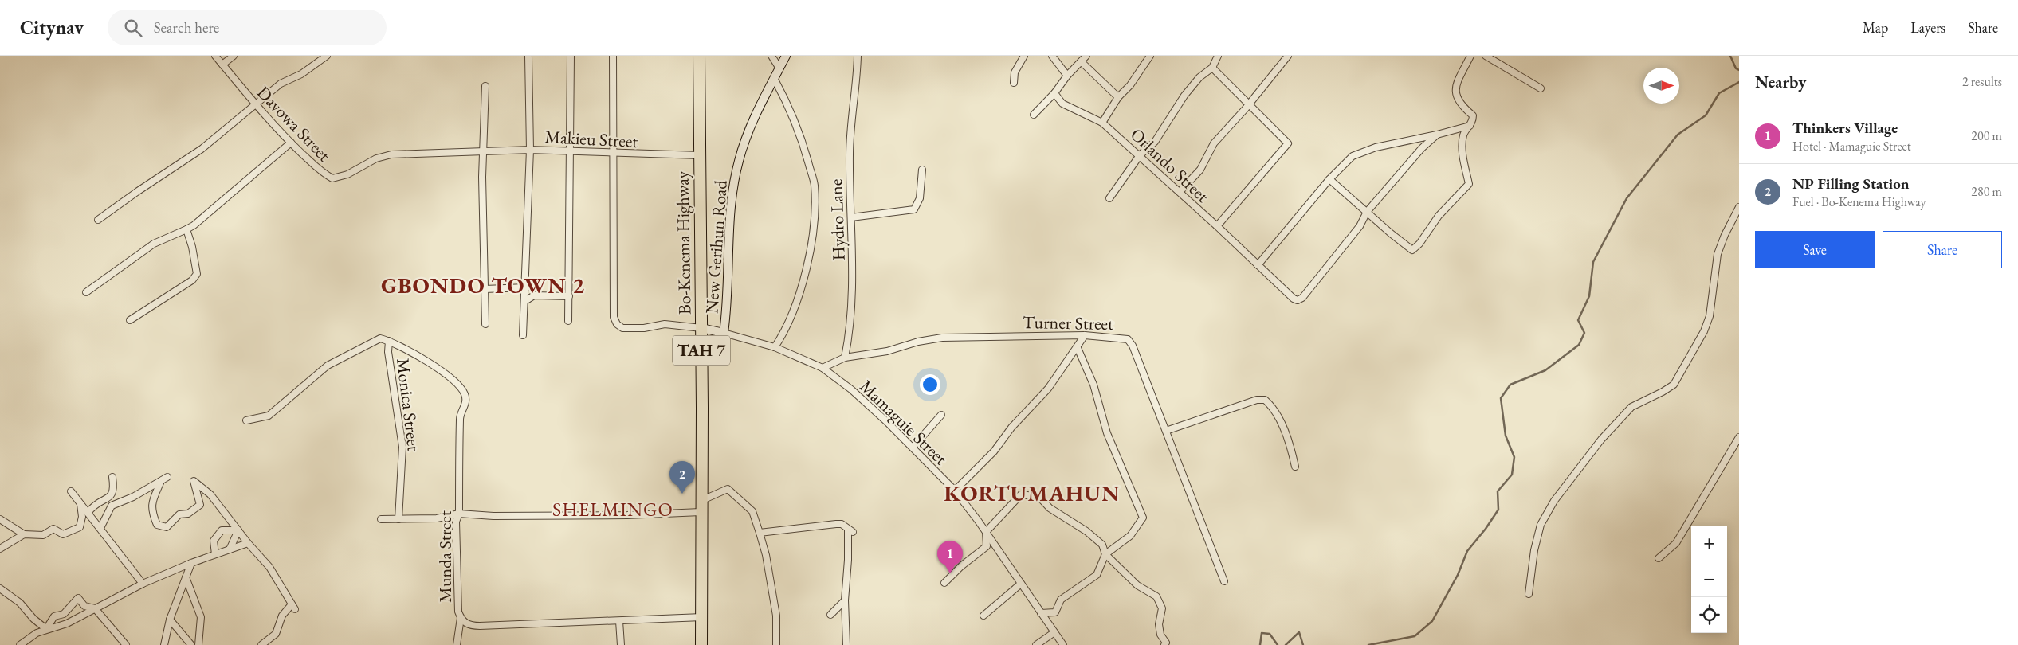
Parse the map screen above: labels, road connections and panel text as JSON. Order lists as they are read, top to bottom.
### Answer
{
  "streets": {
    "highway": ["Bo-Kenema Highway", "TAH 7"],
    "street": [
      "Davowa Street",
      "Makieu Street",
      "Orlando Street",
      "Hydro Lane",
      "New Gerihun Road",
      "Turner Street",
      "Monica Street",
      "Mamaguie Street",
      "Munda Street"
    ]
  },
  "crossings": [
    ["Davowa Street", "Makieu Street"],
    ["Makieu Street", "Bo-Kenema Highway"],
    ["Hydro Lane", "Turner Street"],
    ["Bo-Kenema Highway", "New Gerihun Road"],
    ["Bo-Kenema Highway", "Munda Street"],
    ["New Gerihun Road", "Mamaguie Street"],
    ["Monica Street", "Munda Street"]
  ],
  "districts": ["GBONDO TOWN 2", "KORTUMAHUN", "SHELMINGO"],
  "north": "right",
  "page": {
    "header": "Citynav",
    "search": "Search here",
    "nav": ["Map", "Layers", "Share"],
    "heading": ["Nearby", "2 results"],
    "list": [
      {
        "mark": "1",
        "name": "Thinkers Village",
        "note": "Hotel · Mamaguie Street",
        "value": "200 m"
      },
      {
        "mark": "2",
        "name": "NP Filling Station",
        "note": "Fuel · Bo-Kenema Highway",
        "value": "280 m"
      }
    ],
    "buttons": ["Save", "Share"],
    "pins": ["2", "1"],
    "map_buttons": ["+", "−"]
  }
}
